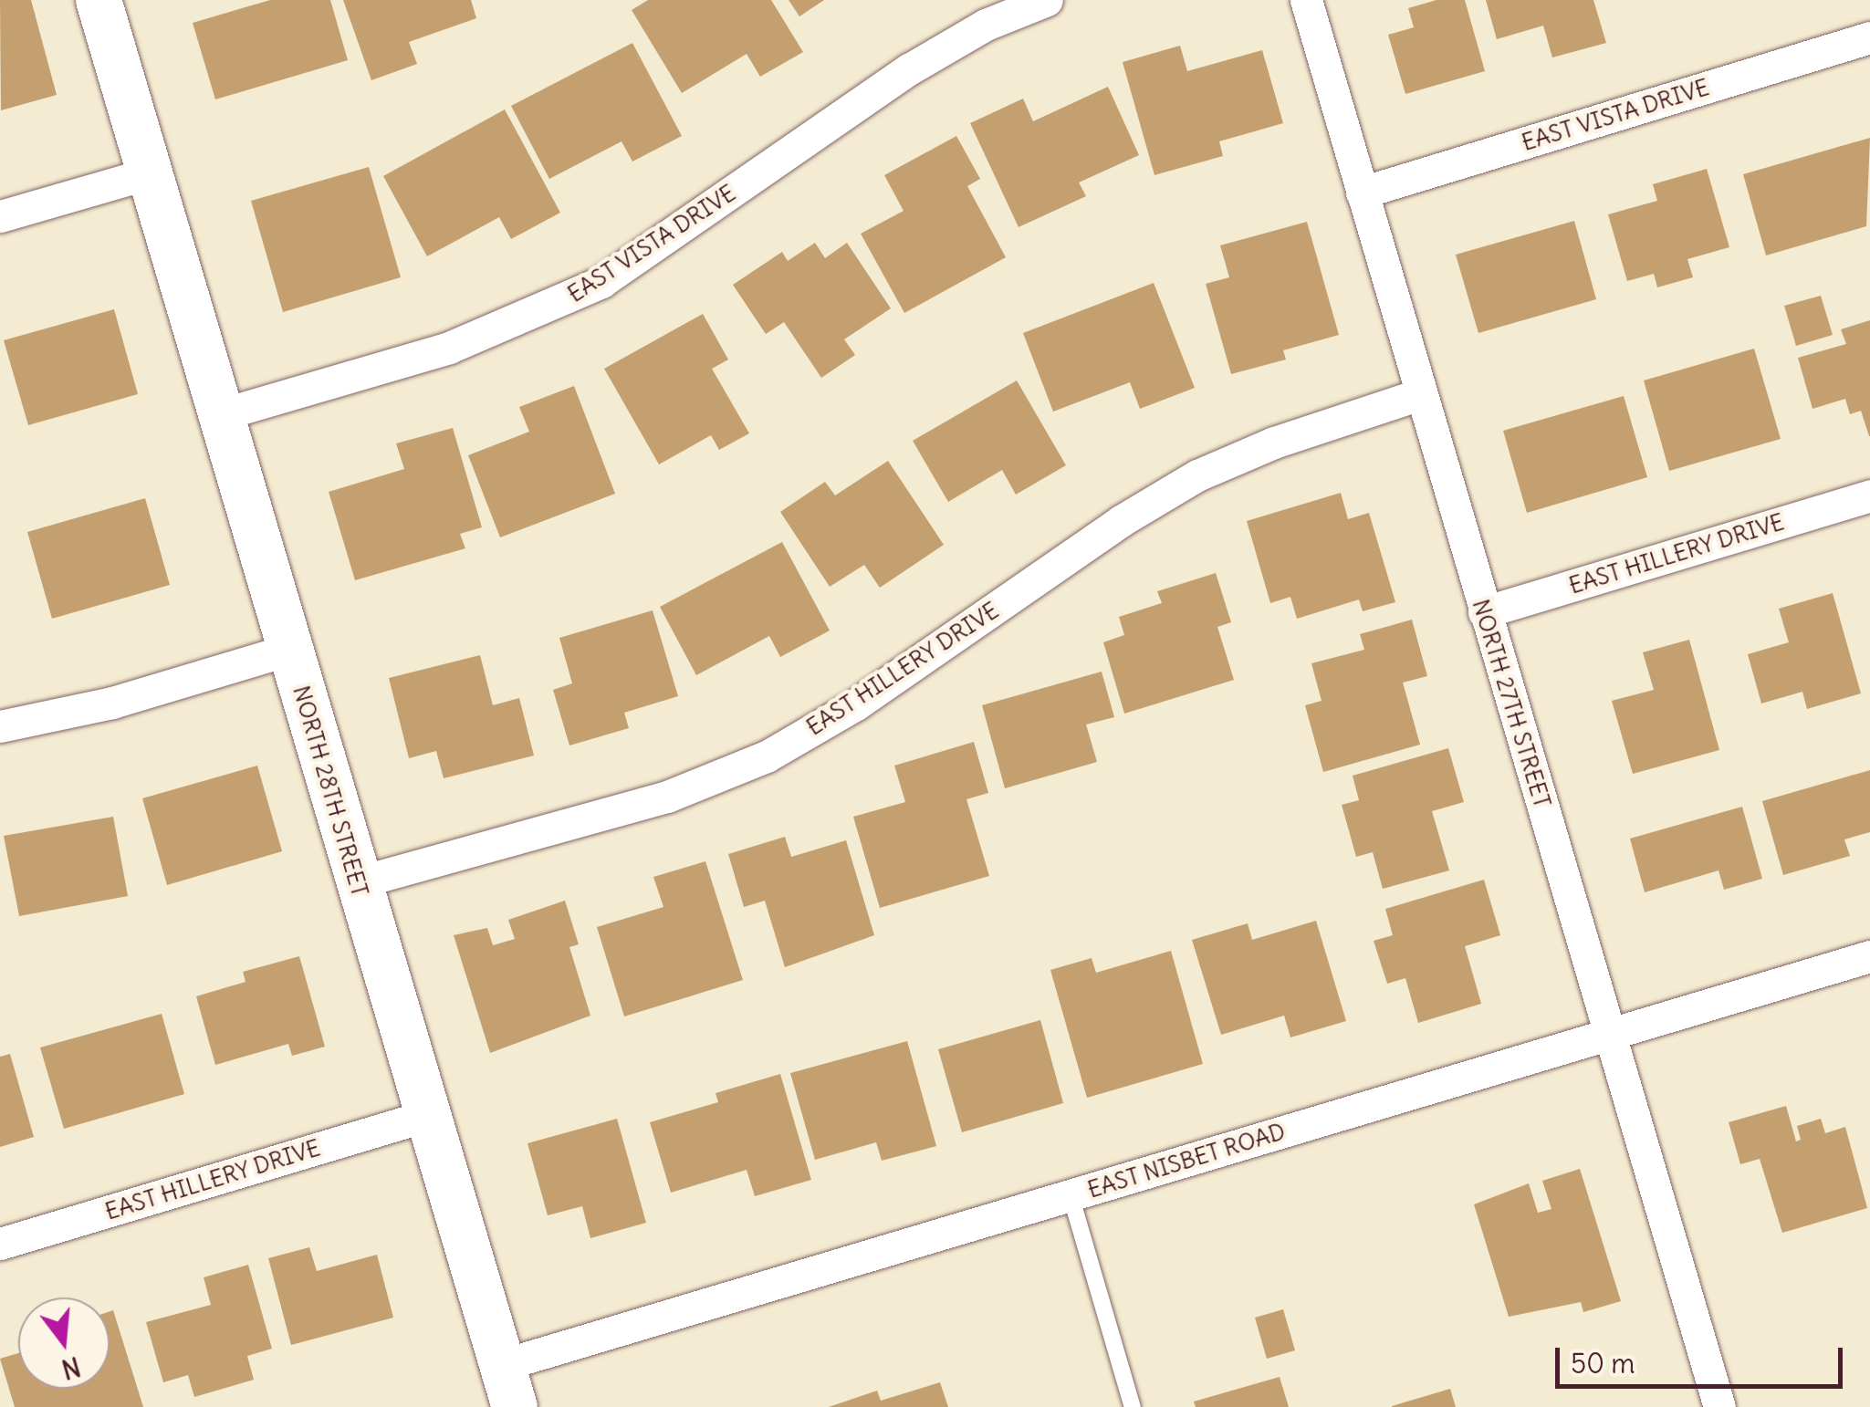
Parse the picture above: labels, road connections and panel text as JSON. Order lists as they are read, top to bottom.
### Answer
{
  "streets": {
    "street": [
      "EAST VISTA DRIVE",
      "EAST HILLERY DRIVE",
      "NORTH 27TH STREET",
      "NORTH 28TH STREET",
      "EAST NISBET ROAD"
    ]
  },
  "crossings": [
    ["EAST VISTA DRIVE", "NORTH 27TH STREET"],
    ["EAST VISTA DRIVE", "NORTH 28TH STREET"],
    ["EAST HILLERY DRIVE", "NORTH 27TH STREET"],
    ["EAST HILLERY DRIVE", "NORTH 28TH STREET"],
    ["NORTH 27TH STREET", "EAST NISBET ROAD"],
    ["NORTH 28TH STREET", "EAST NISBET ROAD"]
  ],
  "scale_bar": "50 m",
  "north": "bottom"
}
